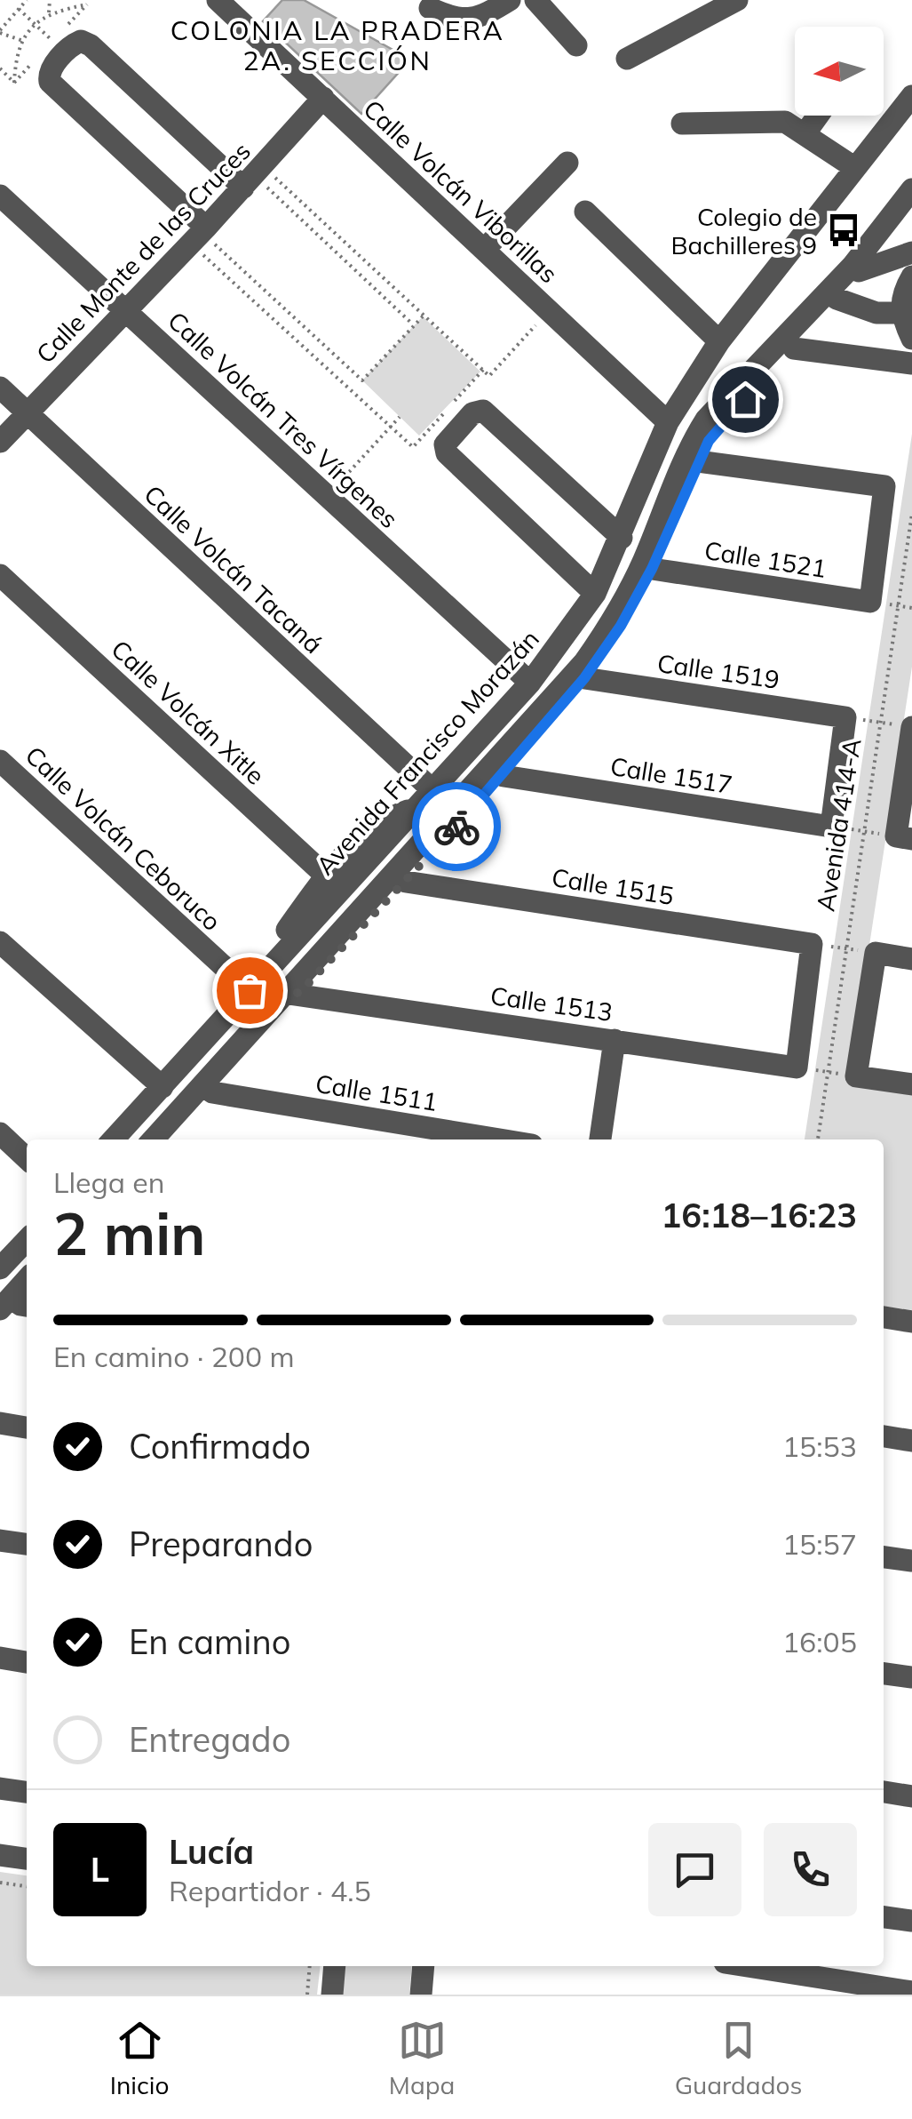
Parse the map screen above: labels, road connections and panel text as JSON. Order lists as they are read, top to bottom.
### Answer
{
  "streets": {
    "street": [
      "Calle Volcán Viborillas",
      "Calle Monte de las Cruces",
      "Calle Volcán Tres Vírgenes",
      "Calle 1521",
      "Calle Volcán Tacaná",
      "Calle 1519",
      "Calle Volcán Xitle",
      "Avenida Francisco Morazán",
      "Calle 1517",
      "Avenida 414-A",
      "Calle Volcán Ceboruco",
      "Calle 1515",
      "Calle 1513",
      "Calle 1511"
    ]
  },
  "crossings": [
    ["Calle Volcán Viborillas", "Calle Monte de las Cruces"],
    ["Calle Volcán Viborillas", "Avenida Francisco Morazán"],
    ["Calle Monte de las Cruces", "Calle Volcán Tres Vírgenes"],
    ["Calle Monte de las Cruces", "Calle Volcán Tacaná"],
    ["Calle Volcán Tres Vírgenes", "Avenida Francisco Morazán"],
    ["Calle Volcán Tacaná", "Avenida Francisco Morazán"],
    ["Calle 1519", "Avenida 414-A"],
    ["Calle Volcán Xitle", "Avenida Francisco Morazán"],
    ["Avenida Francisco Morazán", "Calle Volcán Ceboruco"],
    ["Avenida Francisco Morazán", "Calle 1513"],
    ["Calle 1517", "Avenida 414-A"],
    ["Avenida 414-A", "Calle 1515"],
    ["Avenida 414-A", "Calle 1513"],
    ["Calle Volcán Ceboruco", "Calle 1513"]
  ],
  "districts": ["COLONIA LA PRADERA 2A. SECCIÓN"],
  "places": {
    "bus stop": ["Colegio de Bachilleres 9"]
  },
  "north": "left",
  "page": {
    "heading": ["2 min", "Llega en", "16:18–16:23"],
    "panel": ["Lucía", "Repartidor · 4.5"],
    "bar": "En camino · 200 m",
    "list": [
      ["Confirmado", "15:53"],
      ["Preparando", "15:57"],
      ["En camino", "16:05"],
      "Entregado"
    ],
    "round": "L",
    "tabs": ["Inicio", "Mapa", "Guardados"]
  }
}
